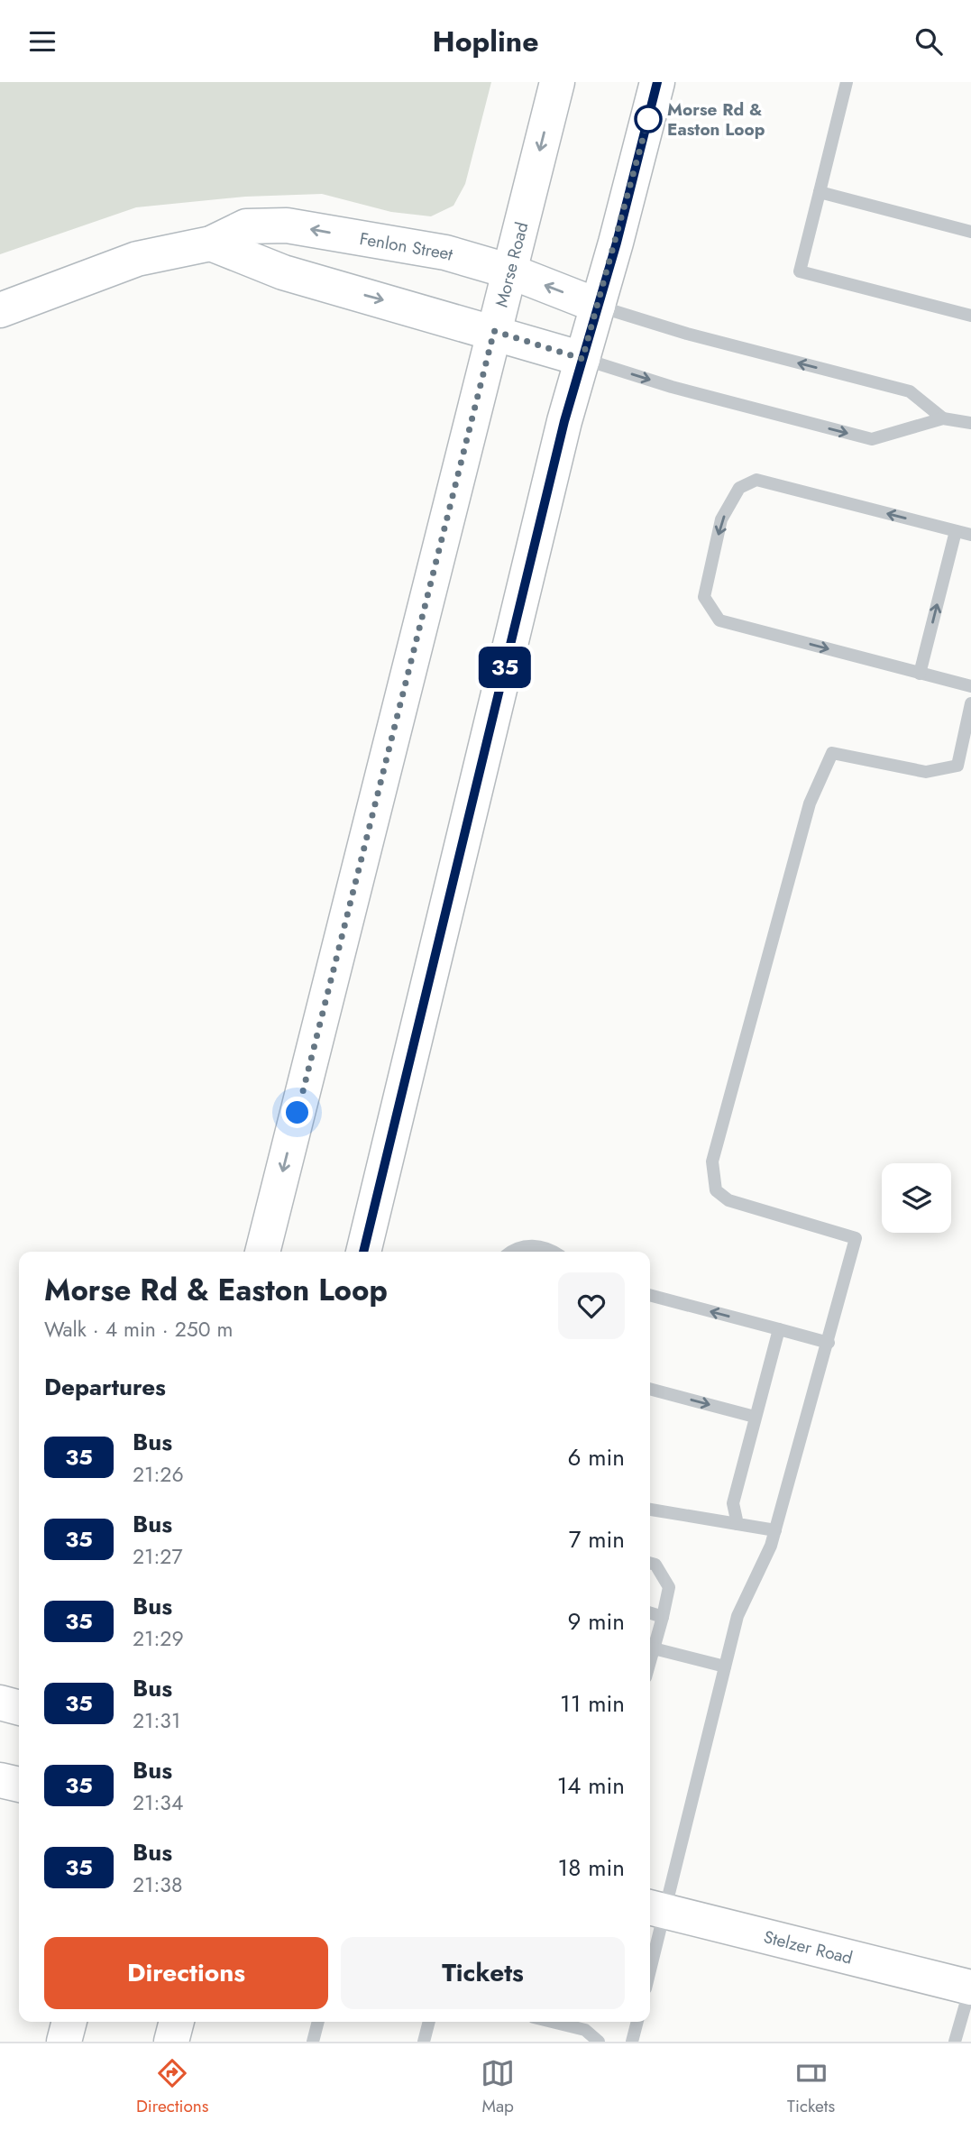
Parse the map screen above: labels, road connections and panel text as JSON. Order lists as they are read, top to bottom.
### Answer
{
  "streets": {
    "main road": ["Fenlon Street", "Morse Road", "Stelzer Road"]
  },
  "crossings": [
    ["Fenlon Street", "Morse Road"]
  ],
  "places": ["Morse Rd & Easton Loop"],
  "lines": ["bus line 35"],
  "page": {
    "header": "Hopline",
    "on_map": "35",
    "heading": [
      ["Morse Rd & Easton Loop", "Walk · 4 min · 250 m"],
      "Departures"
    ],
    "list": [
      {
        "mark": "35",
        "name": "Bus",
        "note": "21:26",
        "value": "6 min"
      },
      {
        "mark": "35",
        "name": "Bus",
        "note": "21:27",
        "value": "7 min"
      },
      {
        "mark": "35",
        "name": "Bus",
        "note": "21:29",
        "value": "9 min"
      },
      {
        "mark": "35",
        "name": "Bus",
        "note": "21:31",
        "value": "11 min"
      },
      {
        "mark": "35",
        "name": "Bus",
        "note": "21:34",
        "value": "14 min"
      },
      {
        "mark": "35",
        "name": "Bus",
        "note": "21:38",
        "value": "18 min"
      }
    ],
    "buttons": ["Directions", "Tickets"],
    "tabs": ["Directions", "Map", "Tickets"]
  }
}
